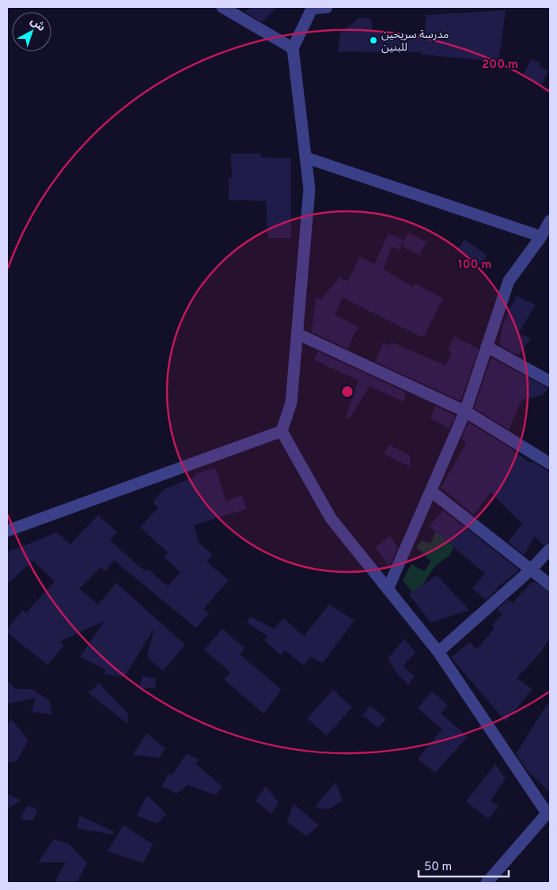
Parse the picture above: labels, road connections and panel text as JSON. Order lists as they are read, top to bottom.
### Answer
{
  "places": ["مدرسة سريحين للبنين"],
  "scale_bar": "50 m",
  "north": "top right",
  "rings": ["200 m", "100 m"]
}
